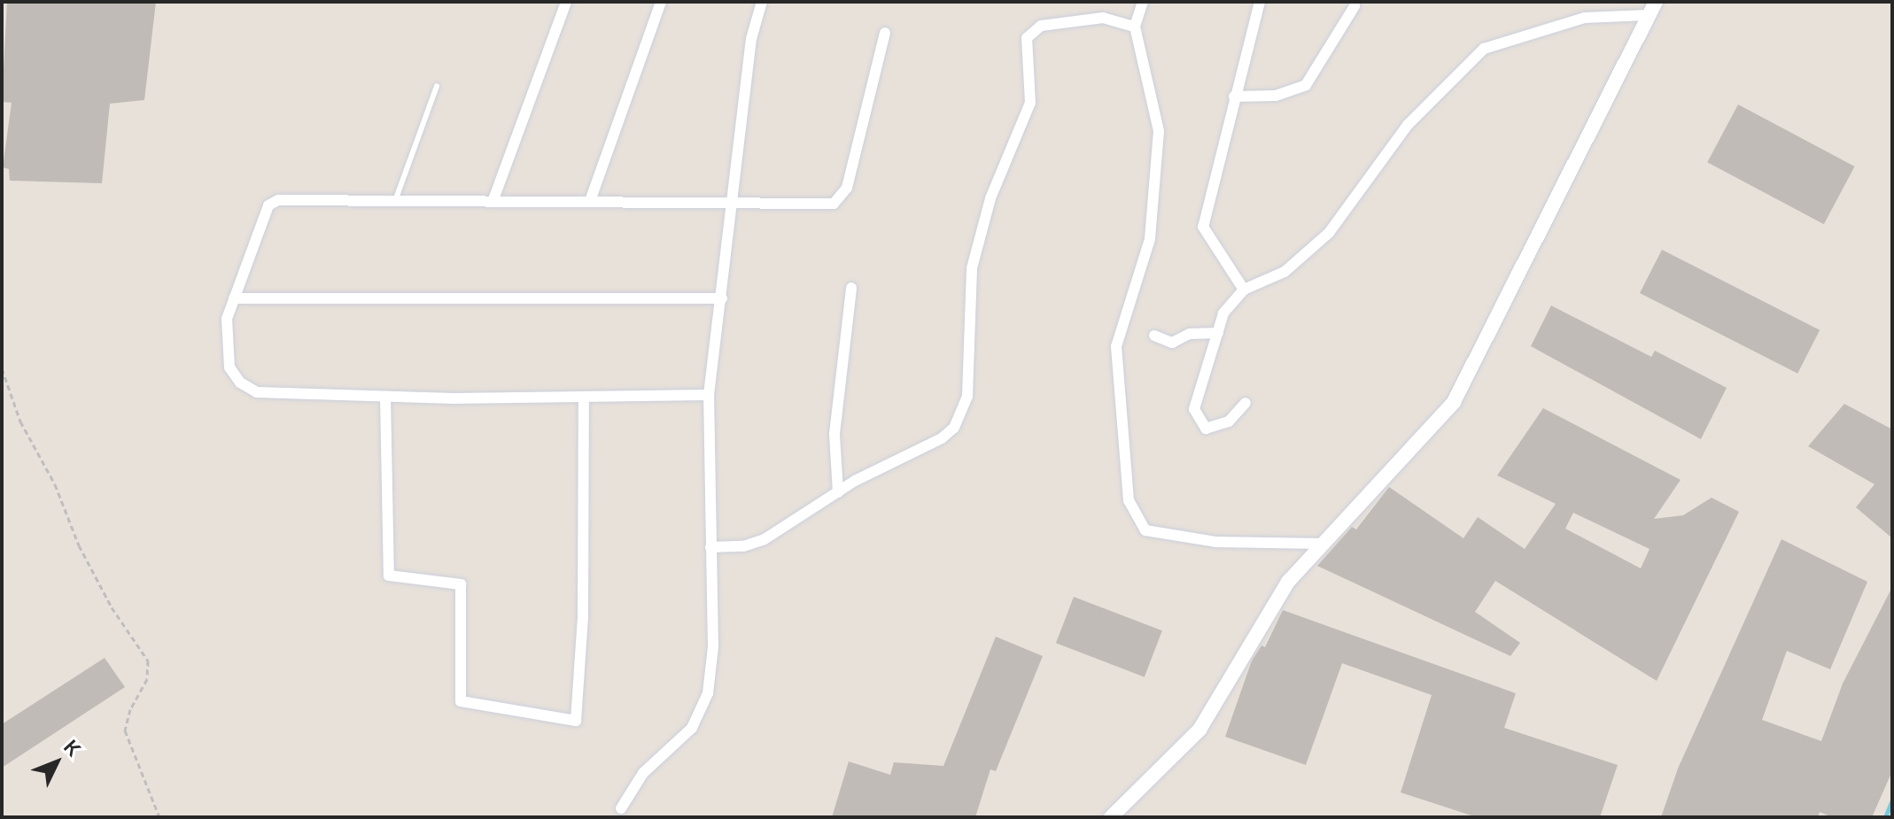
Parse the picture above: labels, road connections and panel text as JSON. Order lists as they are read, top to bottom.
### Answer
{
  "north": "top right"
}
